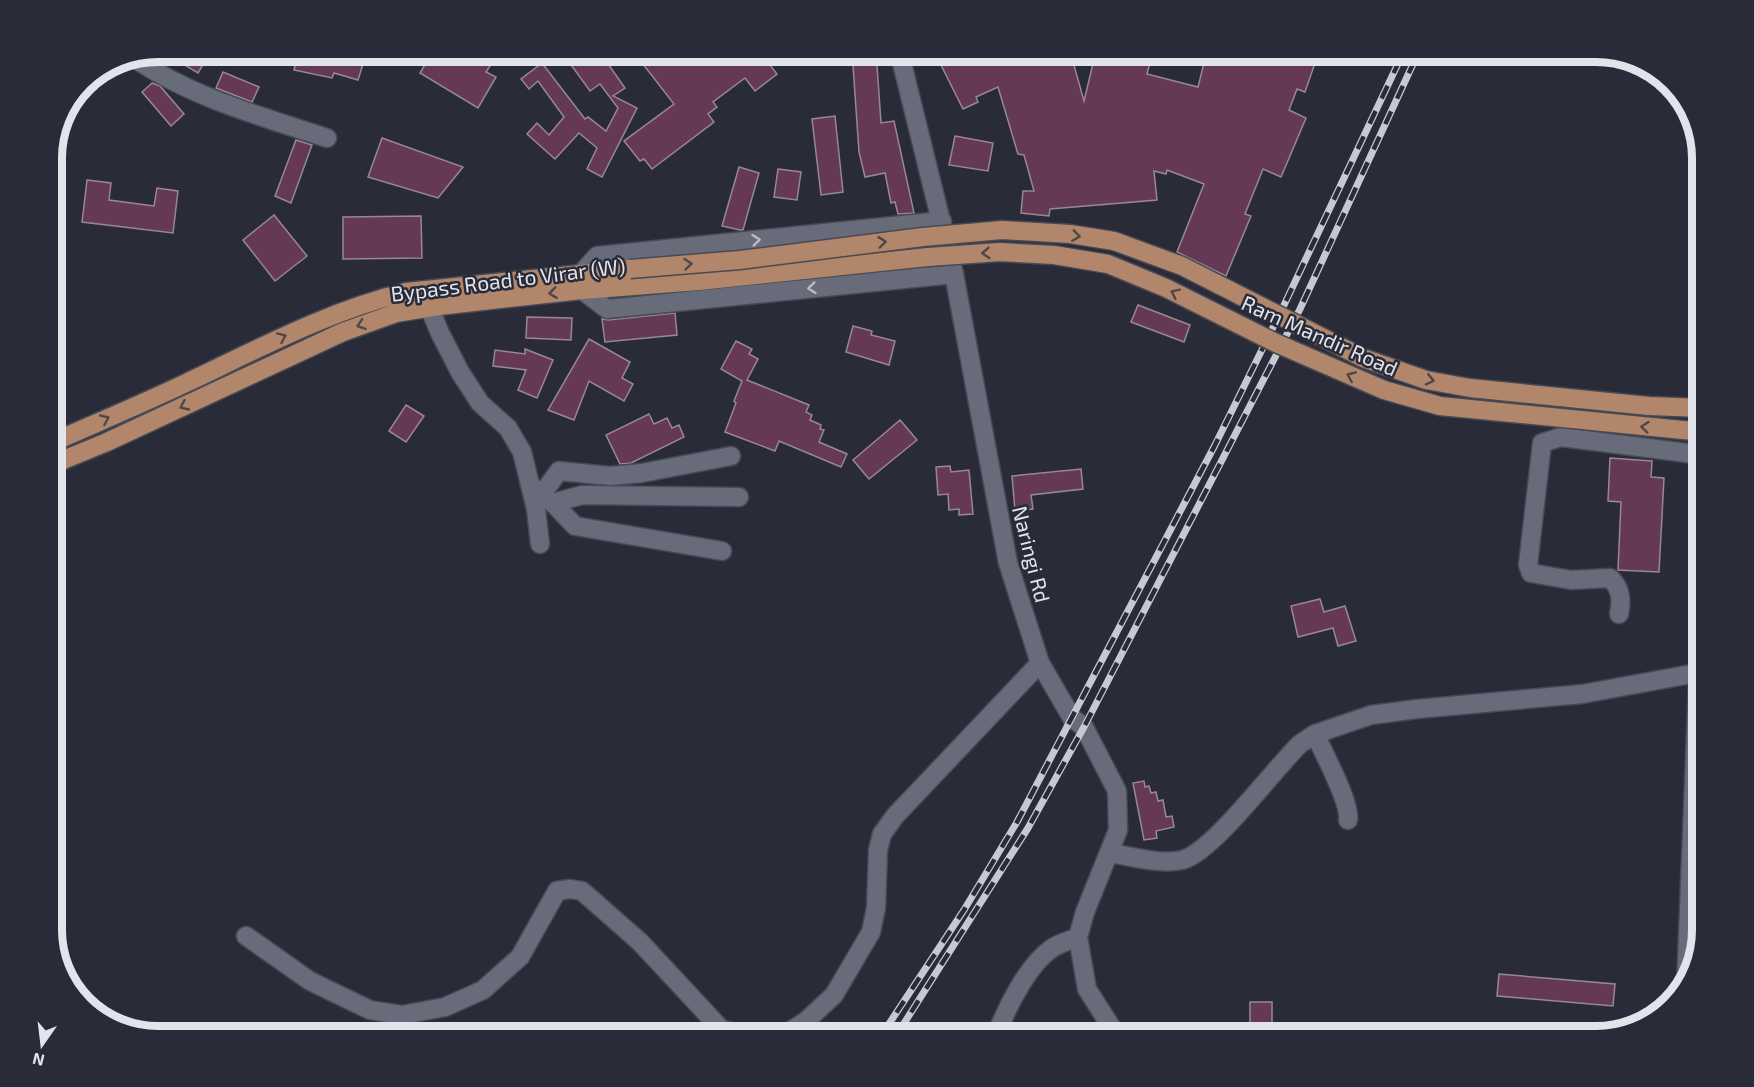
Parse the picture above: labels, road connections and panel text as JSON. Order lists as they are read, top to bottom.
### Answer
{
  "streets": {
    "main road": ["Bypass Road to Virar (W)", "Ram Mandir Road"],
    "street": ["Naringi Rd"]
  },
  "crossings": [
    ["Bypass Road to Virar (W)", "Ram Mandir Road"]
  ],
  "north": "bottom"
}
